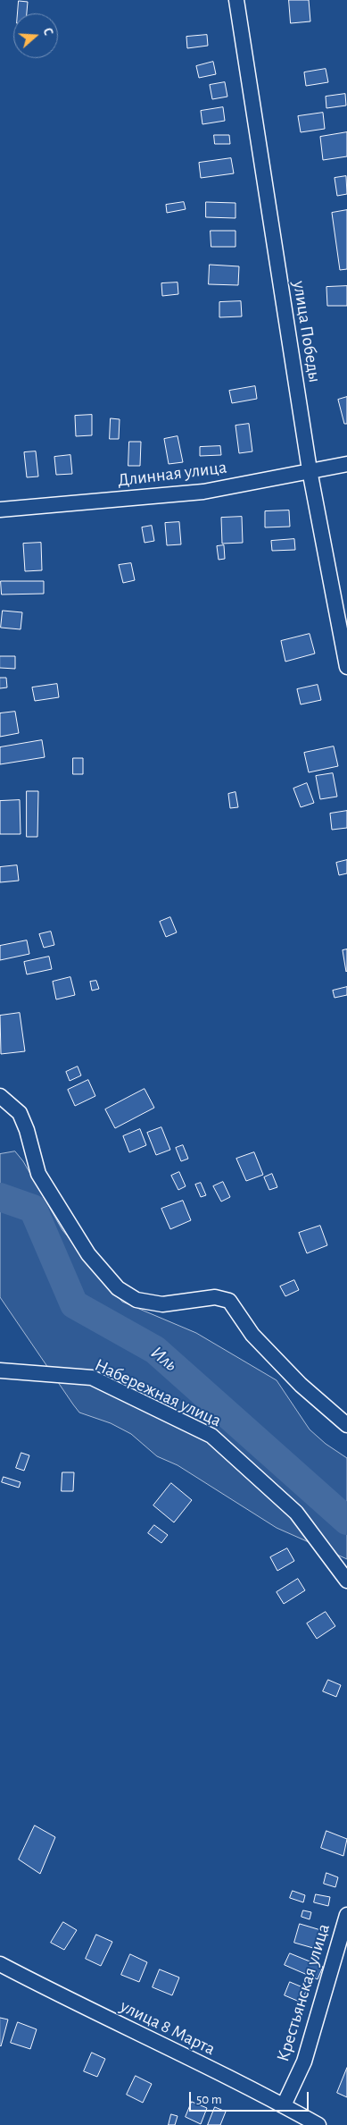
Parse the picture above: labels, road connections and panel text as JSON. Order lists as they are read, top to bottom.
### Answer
{
  "streets": {
    "street": [
      "улица Победы",
      "Длинная улица",
      "Набережная улица",
      "Крестьянская улица",
      "улица 8 Марта"
    ]
  },
  "crossings": [
    ["улица Победы", "Длинная улица"],
    ["Крестьянская улица", "улица 8 Марта"]
  ],
  "water": ["Иль"],
  "scale_bar": "50 m",
  "north": "right"
}
